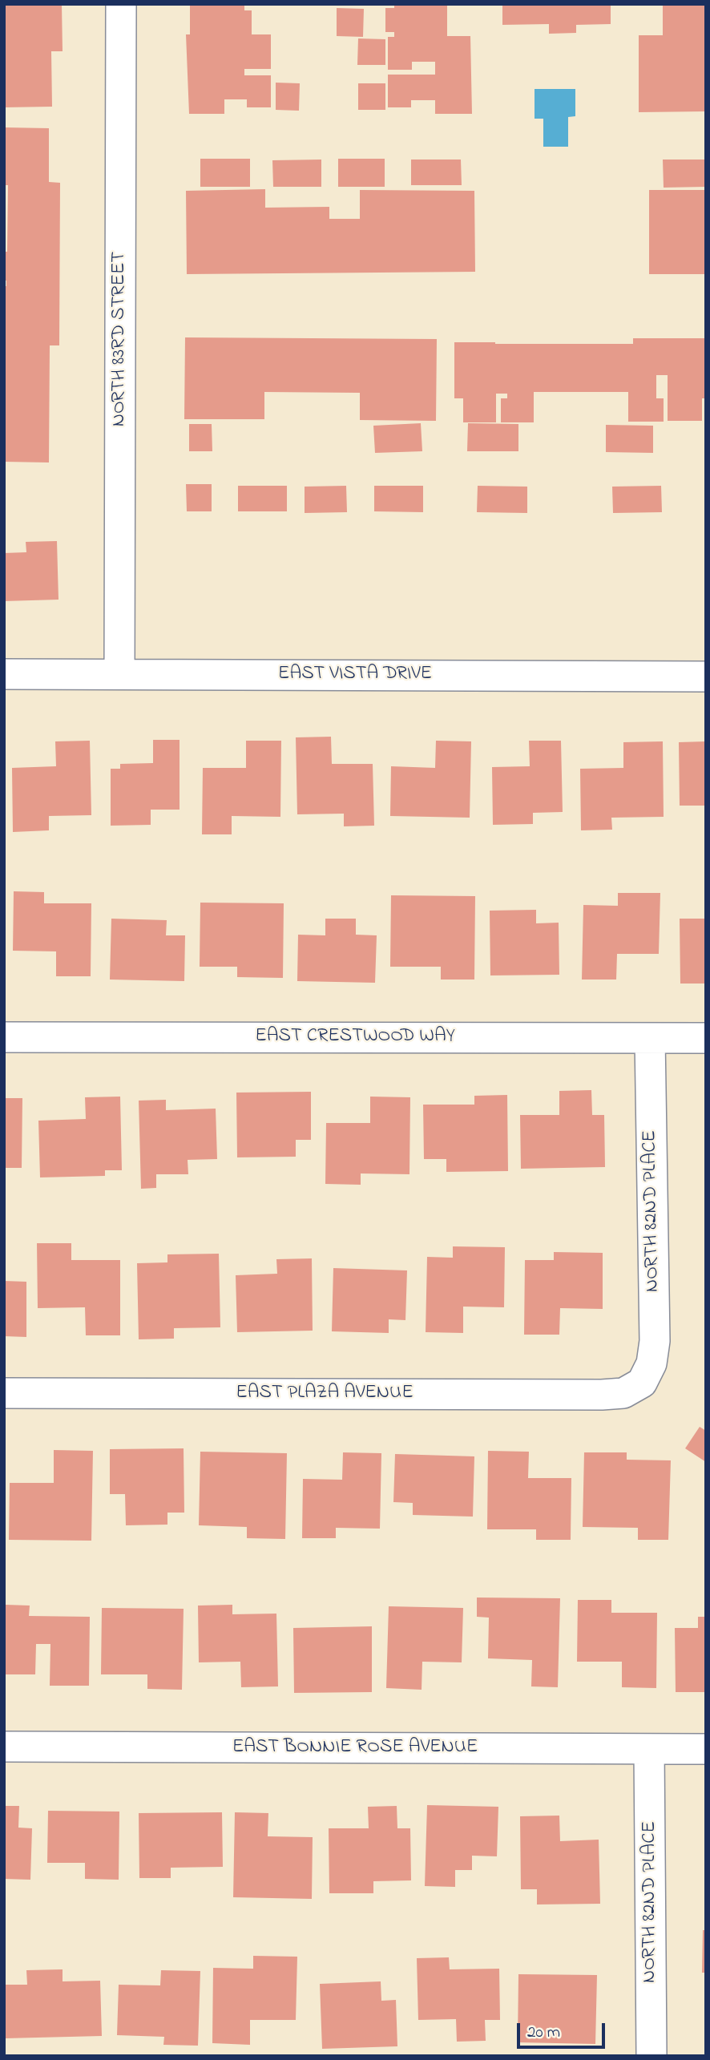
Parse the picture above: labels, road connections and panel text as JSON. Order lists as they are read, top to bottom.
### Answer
{
  "streets": {
    "street": [
      "NORTH 83RD STREET",
      "EAST VISTA DRIVE",
      "EAST CRESTWOOD WAY",
      "NORTH 82ND PLACE",
      "EAST PLAZA AVENUE",
      "EAST BONNIE ROSE AVENUE"
    ]
  },
  "crossings": [
    ["NORTH 83RD STREET", "EAST VISTA DRIVE"],
    ["EAST CRESTWOOD WAY", "NORTH 82ND PLACE"],
    ["NORTH 82ND PLACE", "EAST PLAZA AVENUE"],
    ["NORTH 82ND PLACE", "EAST BONNIE ROSE AVENUE"]
  ],
  "scale_bar": "20 m"
}
